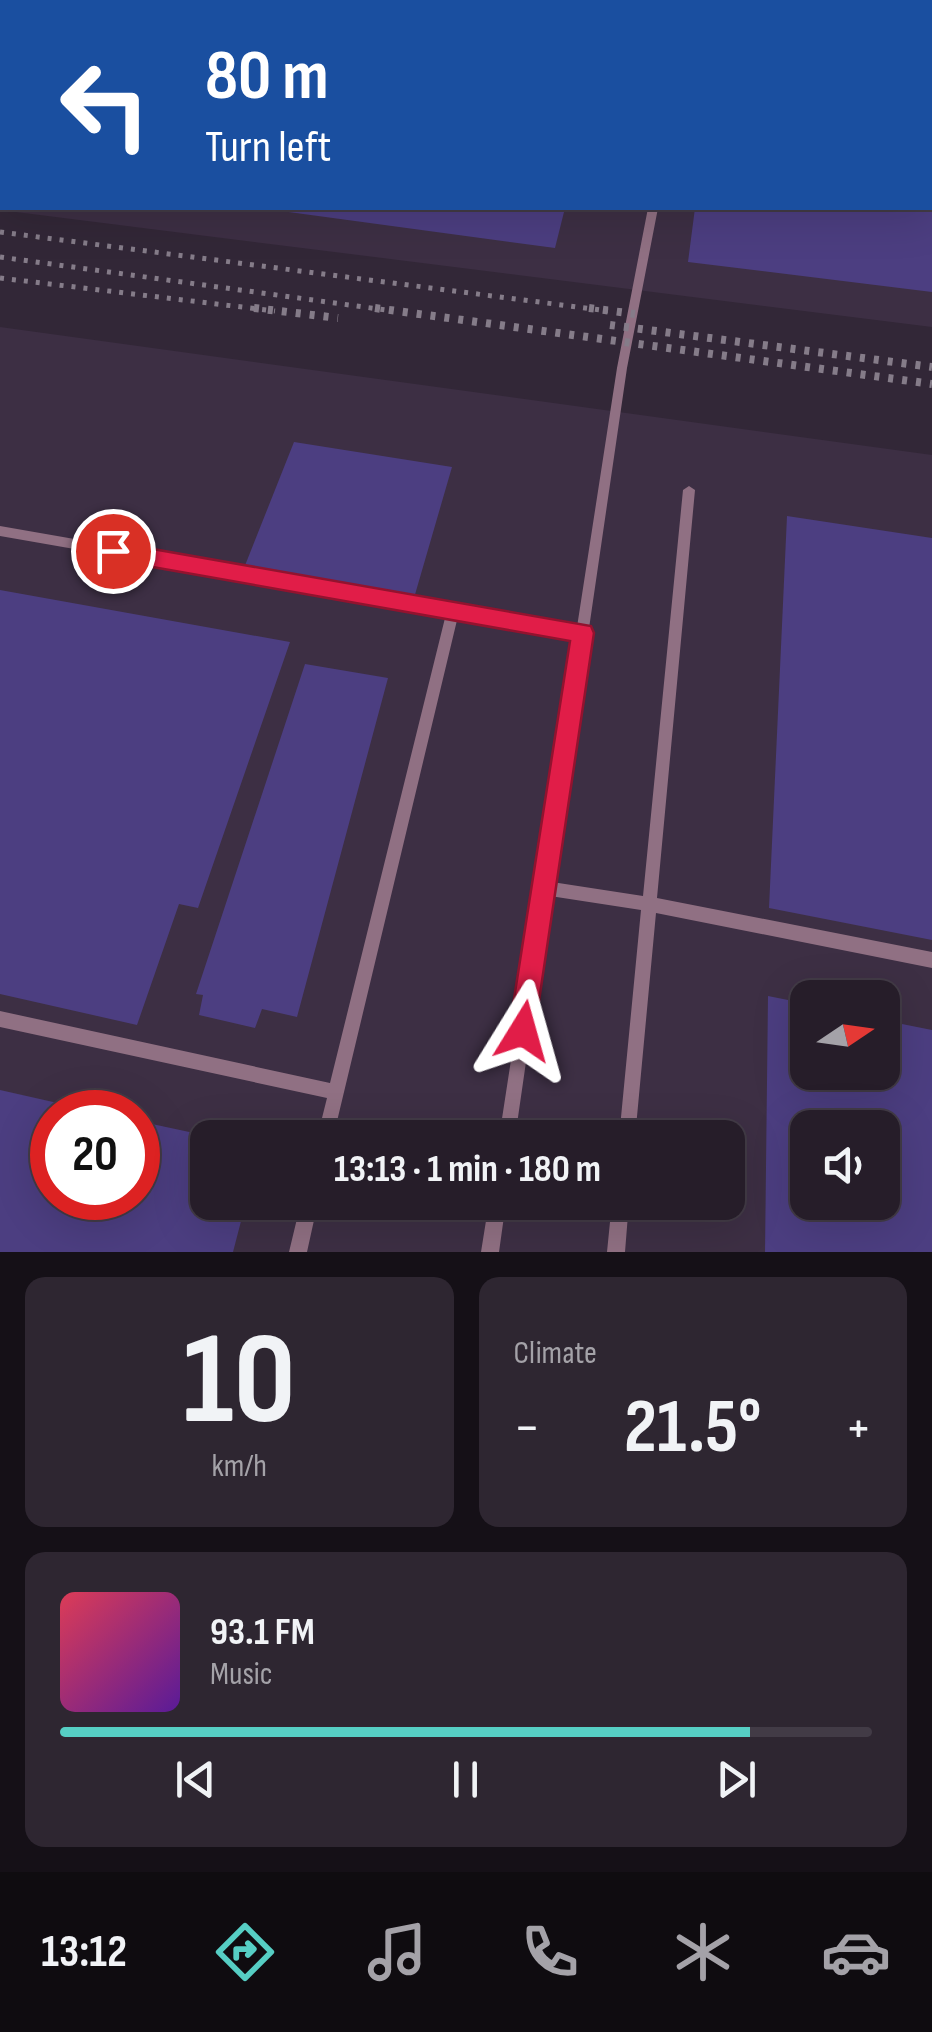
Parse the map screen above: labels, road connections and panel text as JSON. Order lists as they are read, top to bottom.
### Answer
{
  "north": "right",
  "page": {
    "turn": ["80 m", "Turn left"],
    "limit": "20",
    "trip": "13:13 · 1 min · 180 m",
    "tile": [
      ["10", "km/h"],
      "Climate"
    ],
    "heat": ["−", "21.5°", "+"],
    "song": ["93.1 FM", "Music"],
    "tabs": "13:12"
  }
}
